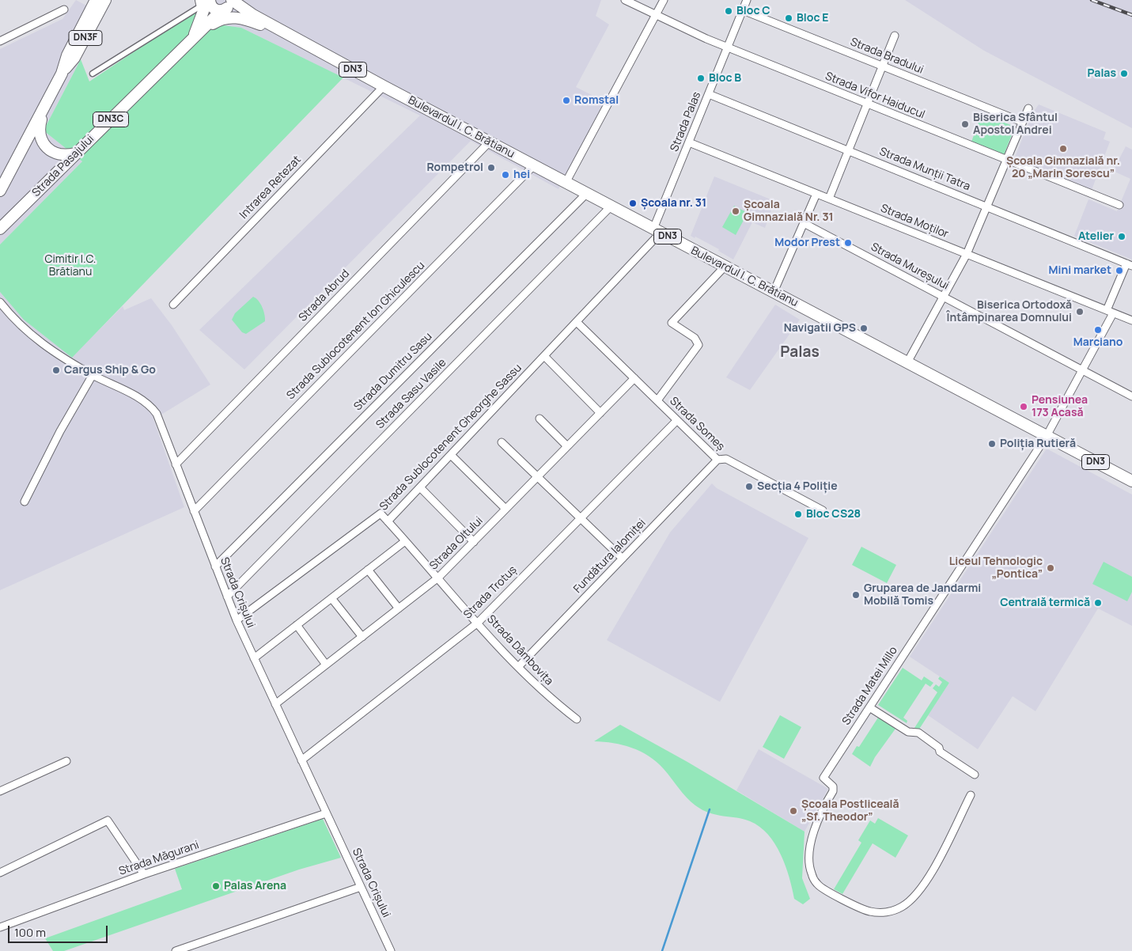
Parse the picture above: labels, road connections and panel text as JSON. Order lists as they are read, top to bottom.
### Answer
{
  "streets": {
    "main road": [
      "DN3F",
      "DN3",
      "DN3C",
      "Bulevardul I. C. Brătianu",
      "Strada Pasajului"
    ],
    "street": [
      "Strada Bradului",
      "Strada Vifor Haiducul",
      "Strada Palas",
      "Strada Munții Tatra",
      "Intrarea Retezat",
      "Strada Moților",
      "Strada Mureșului",
      "Strada Abrud",
      "Strada Sublocotenent Ion Ghiculescu",
      "Strada Dumitru Sasu",
      "Strada Sasu Vasile",
      "Strada Someș",
      "Strada Sublocotenent Gheorghe Sassu",
      "Strada Oltului",
      "Fundătura Ialomiței",
      "Strada Crișului",
      "Strada Trotuș",
      "Strada Dâmbovița",
      "Strada Matei Millo",
      "Strada Măgurani"
    ]
  },
  "crossings": [
    ["Strada Bradului", "Strada Palas"],
    ["DN3", "Bulevardul I. C. Brătianu"],
    ["DN3", "Strada Pasajului"],
    ["Strada Vifor Haiducul", "Strada Palas"],
    ["Strada Palas", "Bulevardul I. C. Brătianu"],
    ["Strada Palas", "Strada Munții Tatra"],
    ["Strada Palas", "Strada Moților"],
    ["Strada Palas", "Strada Sublocotenent Gheorghe Sassu"],
    ["Bulevardul I. C. Brătianu", "Strada Pasajului"],
    ["Bulevardul I. C. Brătianu", "Intrarea Retezat"],
    ["Bulevardul I. C. Brătianu", "Strada Abrud"],
    ["Bulevardul I. C. Brătianu", "Strada Sublocotenent Ion Ghiculescu"],
    ["Bulevardul I. C. Brătianu", "Strada Dumitru Sasu"],
    ["Bulevardul I. C. Brătianu", "Strada Sasu Vasile"],
    ["Bulevardul I. C. Brătianu", "Strada Sublocotenent Gheorghe Sassu"],
    ["Bulevardul I. C. Brătianu", "Strada Matei Millo"],
    ["Strada Munții Tatra", "Strada Matei Millo"],
    ["Strada Moților", "Strada Matei Millo"],
    ["Strada Mureșului", "Strada Matei Millo"],
    ["Strada Abrud", "Strada Crișului"],
    ["Strada Sublocotenent Ion Ghiculescu", "Strada Crișului"],
    ["Strada Dumitru Sasu", "Strada Crișului"],
    ["Strada Sasu Vasile", "Strada Crișului"],
    ["Strada Someș", "Strada Sublocotenent Gheorghe Sassu"],
    ["Strada Someș", "Strada Oltului"],
    ["Strada Someș", "Fundătura Ialomiței"],
    ["Strada Someș", "Strada Trotuș"],
    ["Strada Sublocotenent Gheorghe Sassu", "Strada Crișului"],
    ["Strada Sublocotenent Gheorghe Sassu", "Strada Dâmbovița"],
    ["Strada Oltului", "Strada Crișului"],
    ["Strada Oltului", "Strada Dâmbovița"],
    ["Fundătura Ialomiței", "Strada Dâmbovița"],
    ["Strada Crișului", "Strada Trotuș"],
    ["Strada Crișului", "Strada Măgurani"],
    ["Strada Trotuș", "Strada Dâmbovița"]
  ],
  "districts": ["Palas"],
  "parks": ["Cimitir I.C. Brătianu"],
  "places": [
    "Bloc C",
    "Bloc E",
    "Palas",
    "Bloc B",
    "Romstal",
    "Biserica Sfântul Apostol Andrei",
    "Școala Gimnazială nr. 20 „Marin Sorescu”",
    "Rompetrol",
    "hei",
    "Școala nr. 31",
    "Școala Gimnazială Nr. 31",
    "Atelier",
    "Modor Prest",
    "Mini market",
    "Biserica Ortodoxă Întâmpinarea Domnului",
    "Navigatii GPS",
    "Marciano",
    "Cargus Ship & Go",
    "Pensiunea 173 Acasă",
    "Poliția Rutieră",
    "Secția 4 Poliție",
    "Bloc CS28",
    "Liceul Tehnologic „Pontica”",
    "Gruparea de Jandarmi Mobilă Tomis",
    "Centrală termică",
    "Școala Postliceală „Sf. Theodor”",
    "Palas Arena"
  ],
  "scale_bar": "100 m"
}
